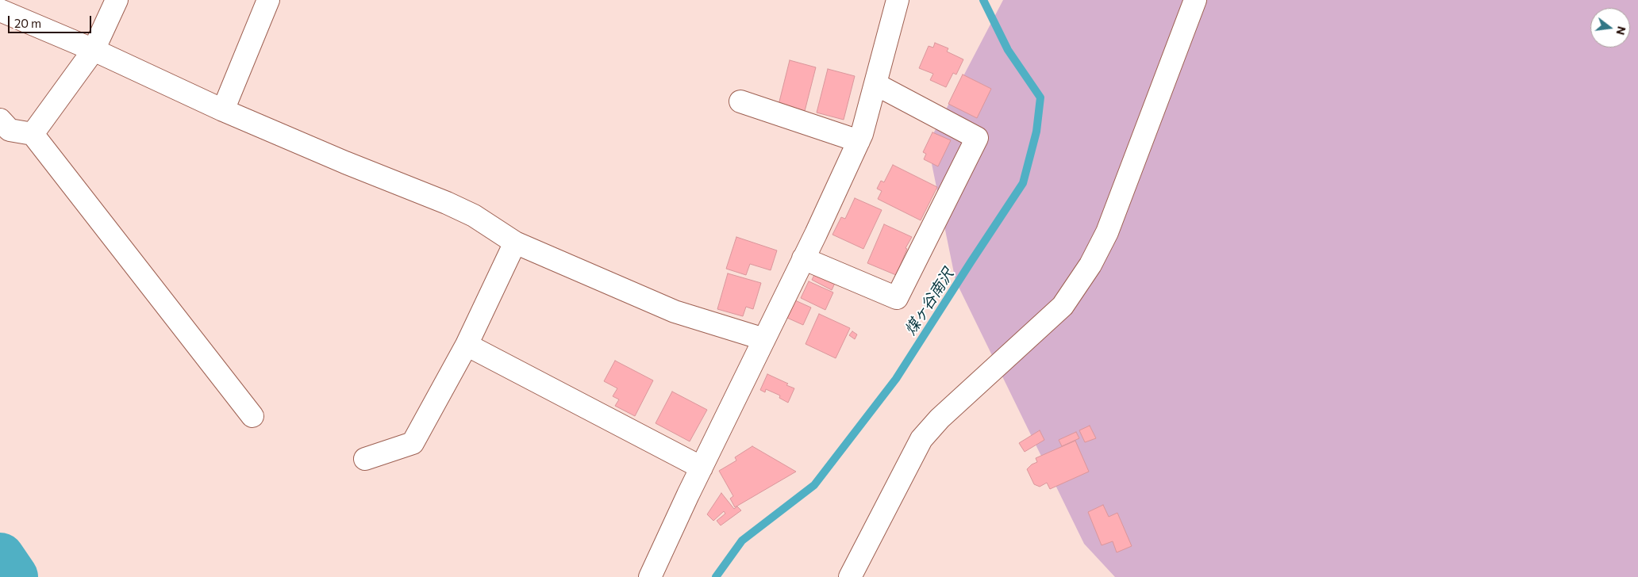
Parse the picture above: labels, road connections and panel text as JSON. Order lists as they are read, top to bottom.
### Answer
{
  "water": ["煤ヶ谷南沢"],
  "scale_bar": "20 m",
  "north": "right"
}
